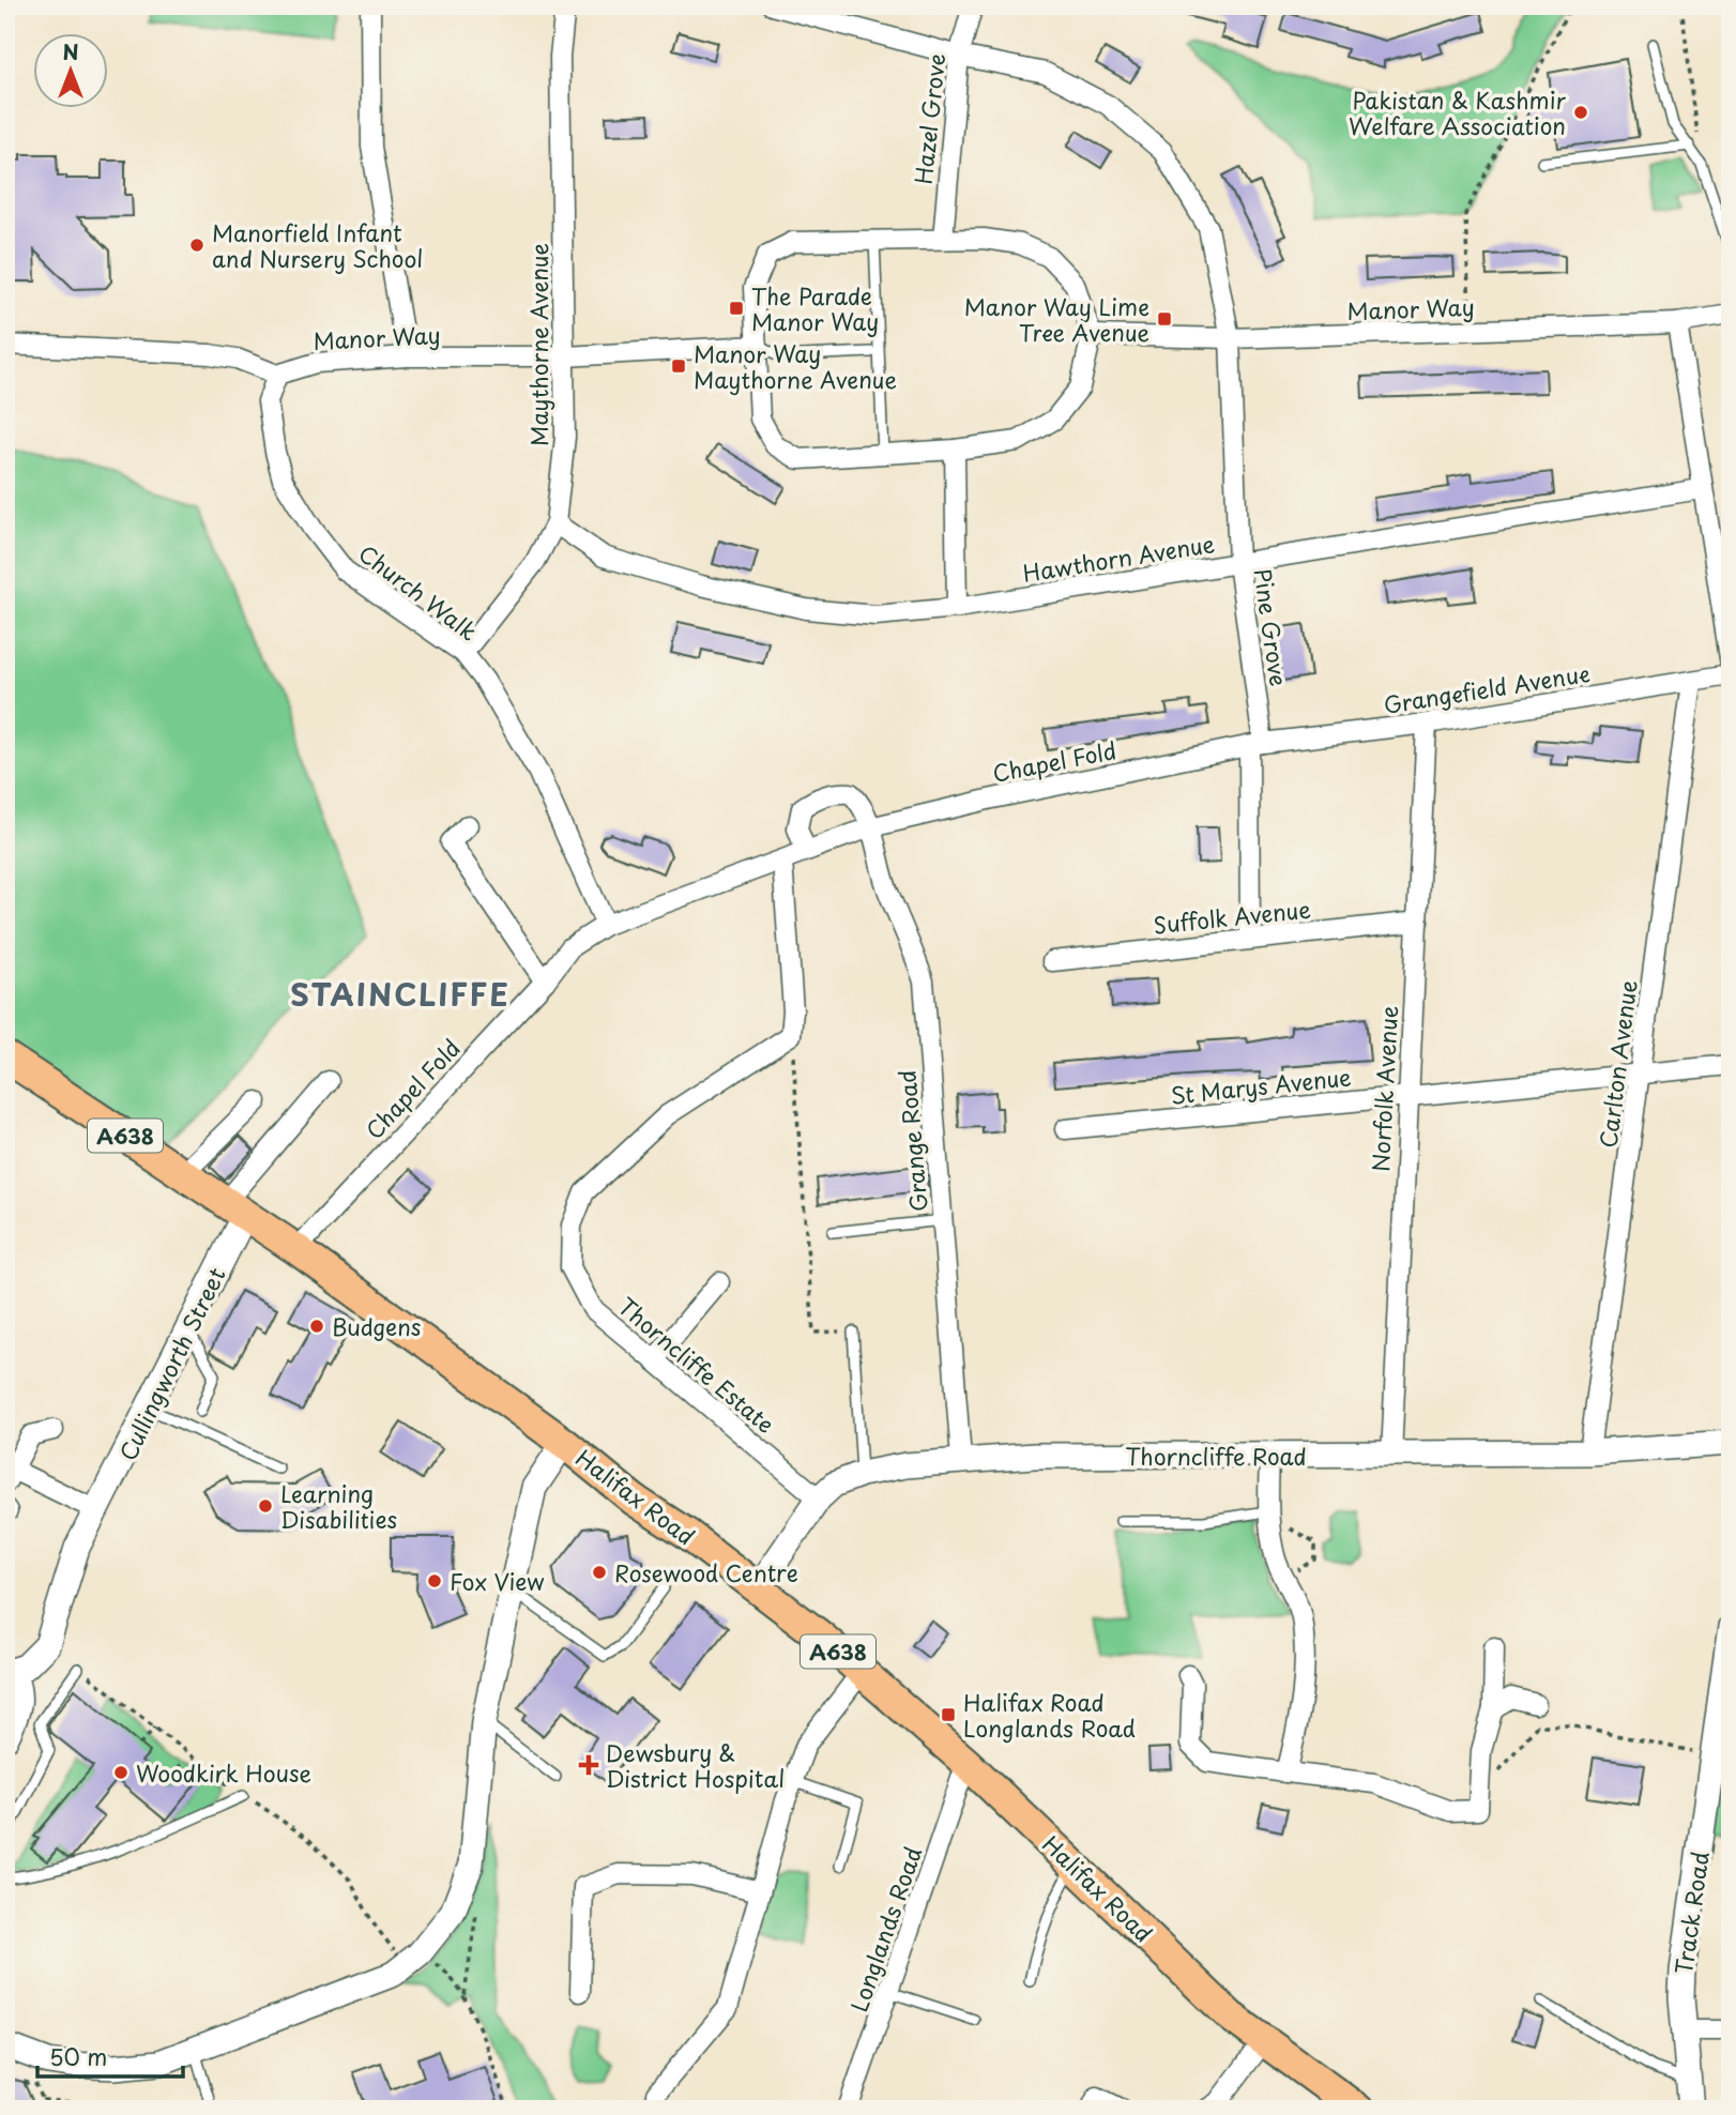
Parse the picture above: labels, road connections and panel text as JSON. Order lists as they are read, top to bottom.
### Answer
{
  "streets": {
    "main road": ["A638", "Halifax Road"],
    "street": [
      "Hazel Grove",
      "Manor Way",
      "Maythorne Avenue",
      "Hawthorn Avenue",
      "Church Walk",
      "Pine Grove",
      "Grangefield Avenue",
      "Chapel Fold",
      "Suffolk Avenue",
      "Carlton Avenue",
      "St Marys Avenue",
      "Norfolk Avenue",
      "Grange Road",
      "Cullingworth Street",
      "Thorncliffe Estate",
      "Thorncliffe Road",
      "Track Road",
      "Longlands Road"
    ]
  },
  "crossings": [
    ["Hazel Grove", "Manor Way"],
    ["Hazel Grove", "Pine Grove"],
    ["Manor Way", "Maythorne Avenue"],
    ["Manor Way", "Church Walk"],
    ["Manor Way", "Pine Grove"],
    ["Maythorne Avenue", "Hawthorn Avenue"],
    ["Maythorne Avenue", "Church Walk"],
    ["Hawthorn Avenue", "Pine Grove"],
    ["Church Walk", "Chapel Fold"],
    ["Pine Grove", "Grangefield Avenue"],
    ["Pine Grove", "Chapel Fold"],
    ["Pine Grove", "Suffolk Avenue"],
    ["Grangefield Avenue", "Chapel Fold"],
    ["Grangefield Avenue", "Carlton Avenue"],
    ["Grangefield Avenue", "Norfolk Avenue"],
    ["Chapel Fold", "Grange Road"],
    ["Chapel Fold", "Halifax Road"],
    ["Suffolk Avenue", "Norfolk Avenue"],
    ["Carlton Avenue", "St Marys Avenue"],
    ["Carlton Avenue", "Thorncliffe Road"],
    ["St Marys Avenue", "Norfolk Avenue"],
    ["Norfolk Avenue", "Thorncliffe Road"],
    ["Grange Road", "Thorncliffe Road"],
    ["Cullingworth Street", "Halifax Road"],
    ["Thorncliffe Estate", "Thorncliffe Road"],
    ["Thorncliffe Road", "Halifax Road"],
    ["Halifax Road", "Longlands Road"]
  ],
  "districts": ["STAINCLIFFE"],
  "places": {
    "other": [
      "Pakistan & Kashmir Welfare Association",
      "Manorfield Infant and Nursery School",
      "Budgens",
      "Learning Disabilities",
      "Rosewood Centre",
      "Fox View",
      "Woodkirk House"
    ],
    "transit": [
      "The Parade Manor Way",
      "Manor Way Lime Tree Avenue",
      "Manor Way Maythorne Avenue",
      "Halifax Road Longlands Road"
    ],
    "health": ["Dewsbury & District Hospital"]
  },
  "scale_bar": "50 m",
  "north": "top"
}
